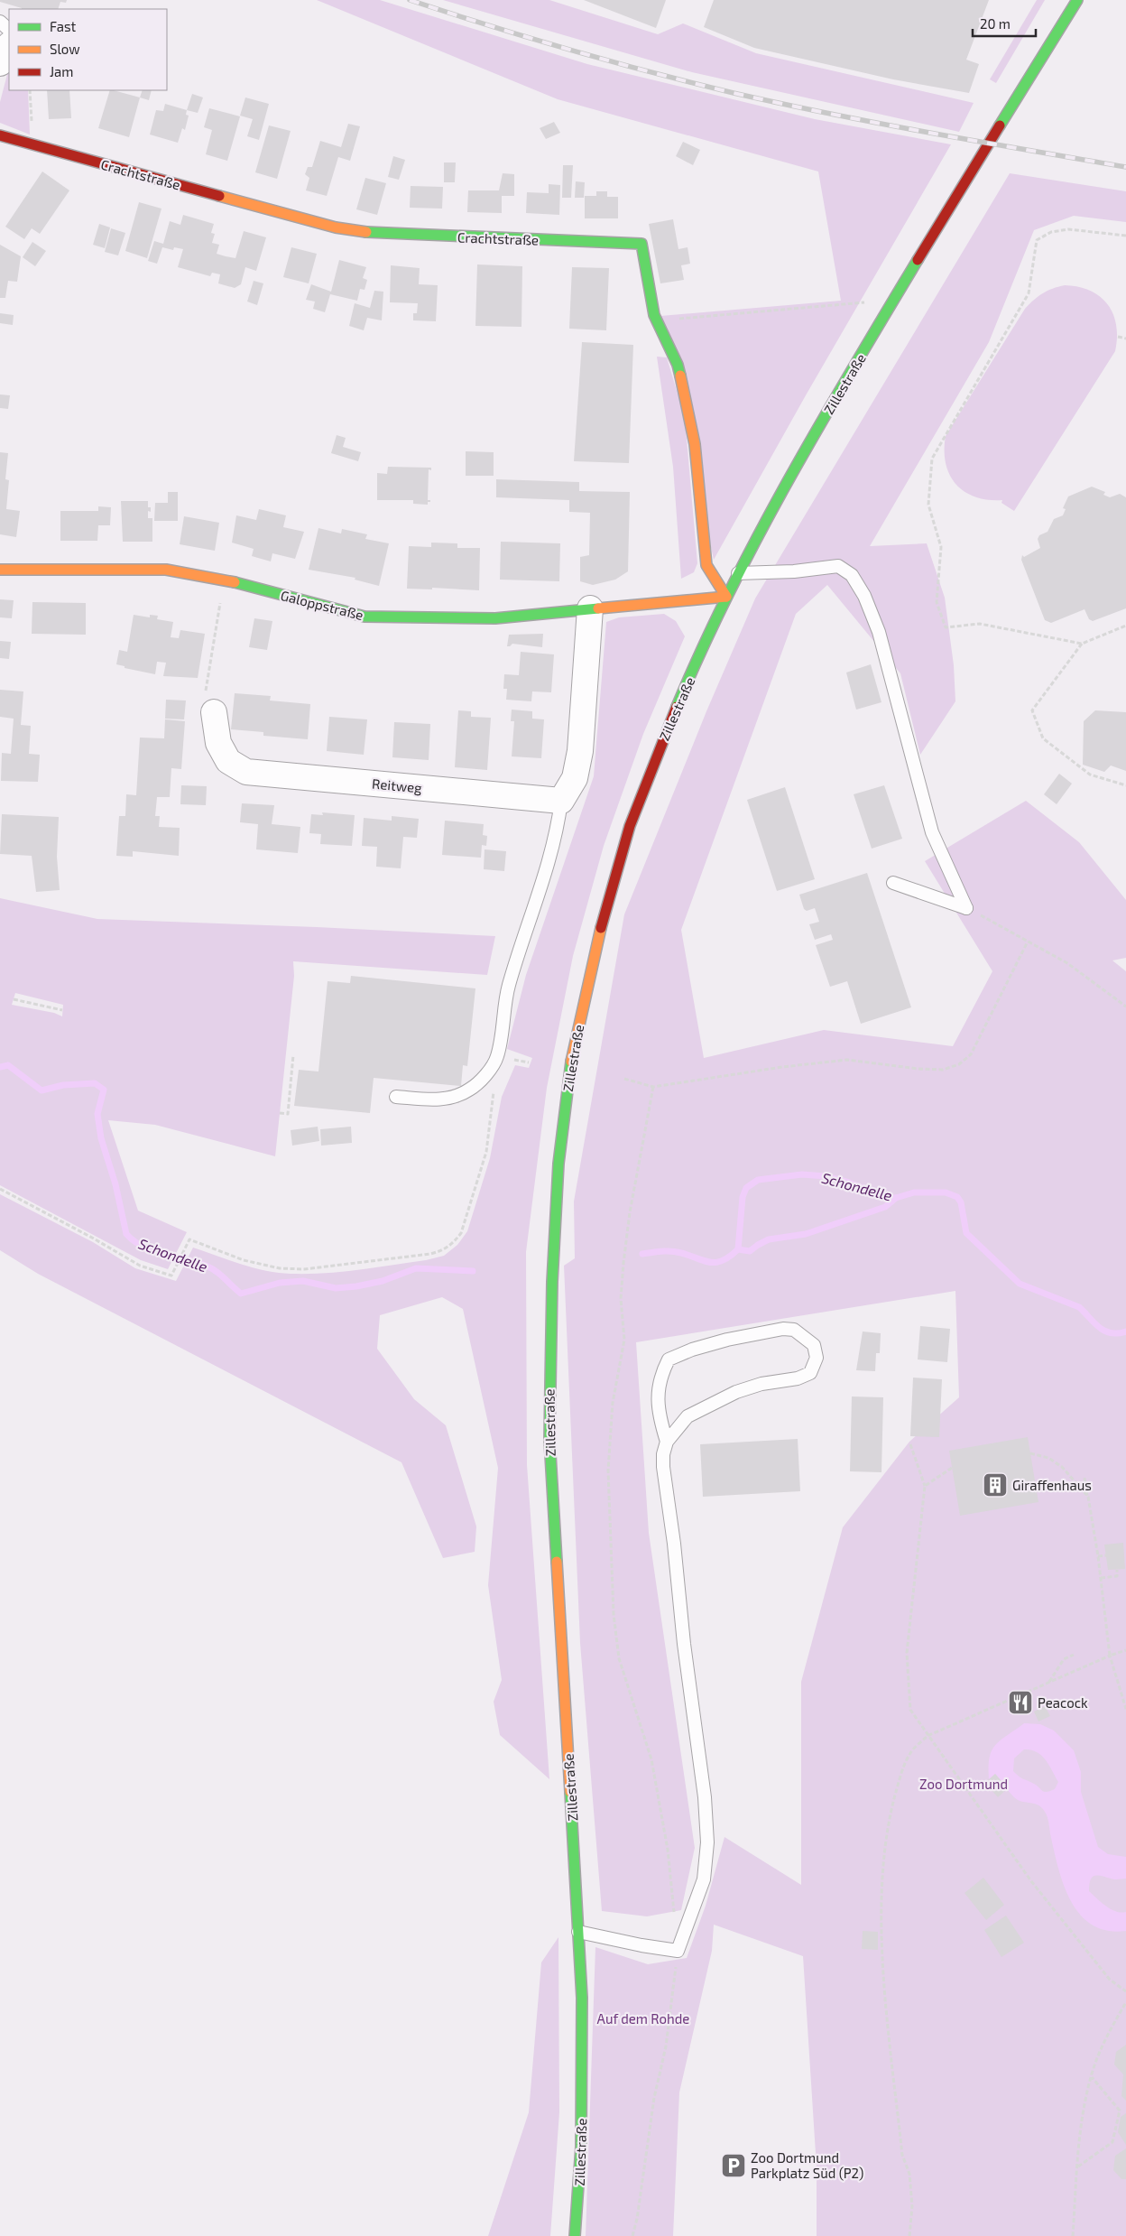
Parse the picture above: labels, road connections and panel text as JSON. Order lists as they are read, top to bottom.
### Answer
{
  "streets": {
    "main road": ["Crachtstraße", "Zillestraße", "Galoppstraße"],
    "street": ["Reitweg"]
  },
  "crossings": [
    ["Crachtstraße", "Zillestraße"],
    ["Crachtstraße", "Galoppstraße"],
    ["Zillestraße", "Galoppstraße"]
  ],
  "water": ["Schondelle"],
  "parks": ["Zoo Dortmund", "Auf dem Rohde"],
  "places": {
    "building": ["Giraffenhaus"],
    "restaurant": ["Peacock"],
    "parking": ["Zoo Dortmund Parkplatz Süd (P2)"]
  },
  "legend": ["Fast", "Slow", "Jam"],
  "scale_bar": "20 m"
}
